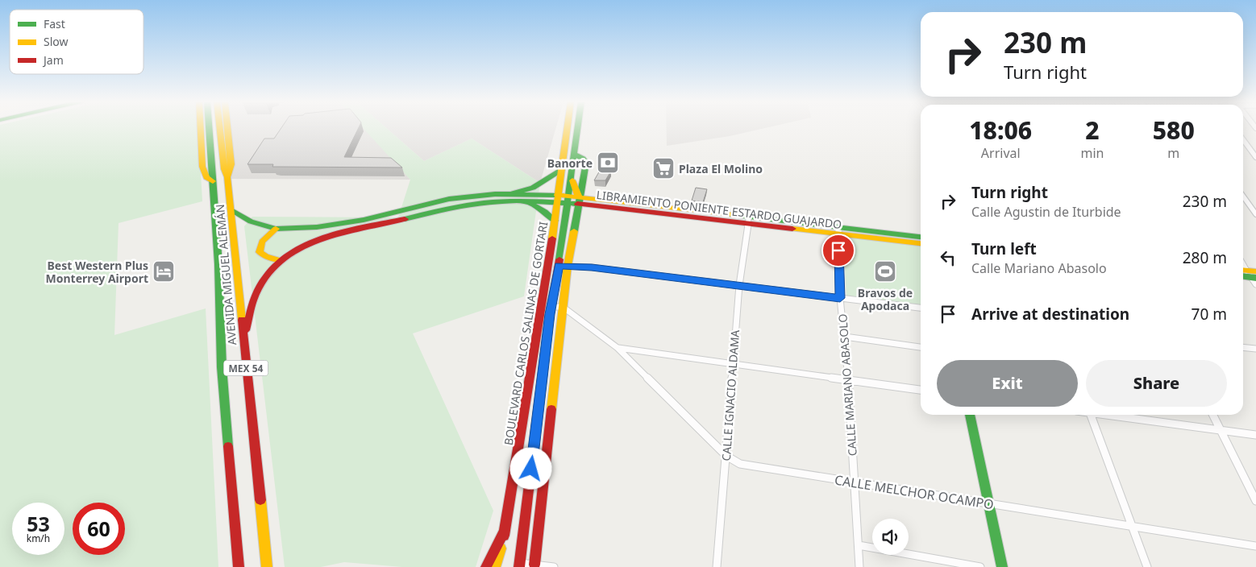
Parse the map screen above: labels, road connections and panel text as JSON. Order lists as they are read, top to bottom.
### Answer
{
  "streets": {
    "main road": [
      "LIBRAMIENTO PONIENTE ESTARDO GUAJARDO",
      "AVENIDA MIGUEL ALEMÁN",
      "BOULEVARD CARLOS SALINAS DE GORTARI",
      "MEX 54"
    ],
    "street": ["CALLE MARIANO ABASOLO", "CALLE IGNACIO ALDAMA", "CALLE MELCHOR OCAMPO"]
  },
  "crossings": [
    ["LIBRAMIENTO PONIENTE ESTARDO GUAJARDO", "BOULEVARD CARLOS SALINAS DE GORTARI"],
    ["LIBRAMIENTO PONIENTE ESTARDO GUAJARDO", "CALLE MARIANO ABASOLO"],
    ["LIBRAMIENTO PONIENTE ESTARDO GUAJARDO", "CALLE IGNACIO ALDAMA"],
    ["CALLE MARIANO ABASOLO", "CALLE MELCHOR OCAMPO"],
    ["CALLE IGNACIO ALDAMA", "CALLE MELCHOR OCAMPO"]
  ],
  "places": {
    "bank": ["Banorte"],
    "supermarket": ["Plaza El Molino"],
    "hotel": ["Best Western Plus Monterrey Airport"],
    "sports": ["Bravos de Apodaca"]
  },
  "legend": ["Fast", "Slow", "Jam"],
  "page": {
    "turn": ["230 m", "Turn right"],
    "eta": [
      "18:06",
      "Arrival",
      "2",
      "min",
      "580",
      "m"
    ],
    "list": [
      {
        "name": "Turn right",
        "note": "Calle Agustin de Iturbide",
        "value": "230 m"
      },
      {
        "name": "Turn left",
        "note": "Calle Mariano Abasolo",
        "value": "280 m"
      },
      {
        "name": "Arrive at destination",
        "value": "70 m"
      }
    ],
    "buttons": ["Exit", "Share"],
    "speed": "53 km/h",
    "limit": "60"
  }
}
